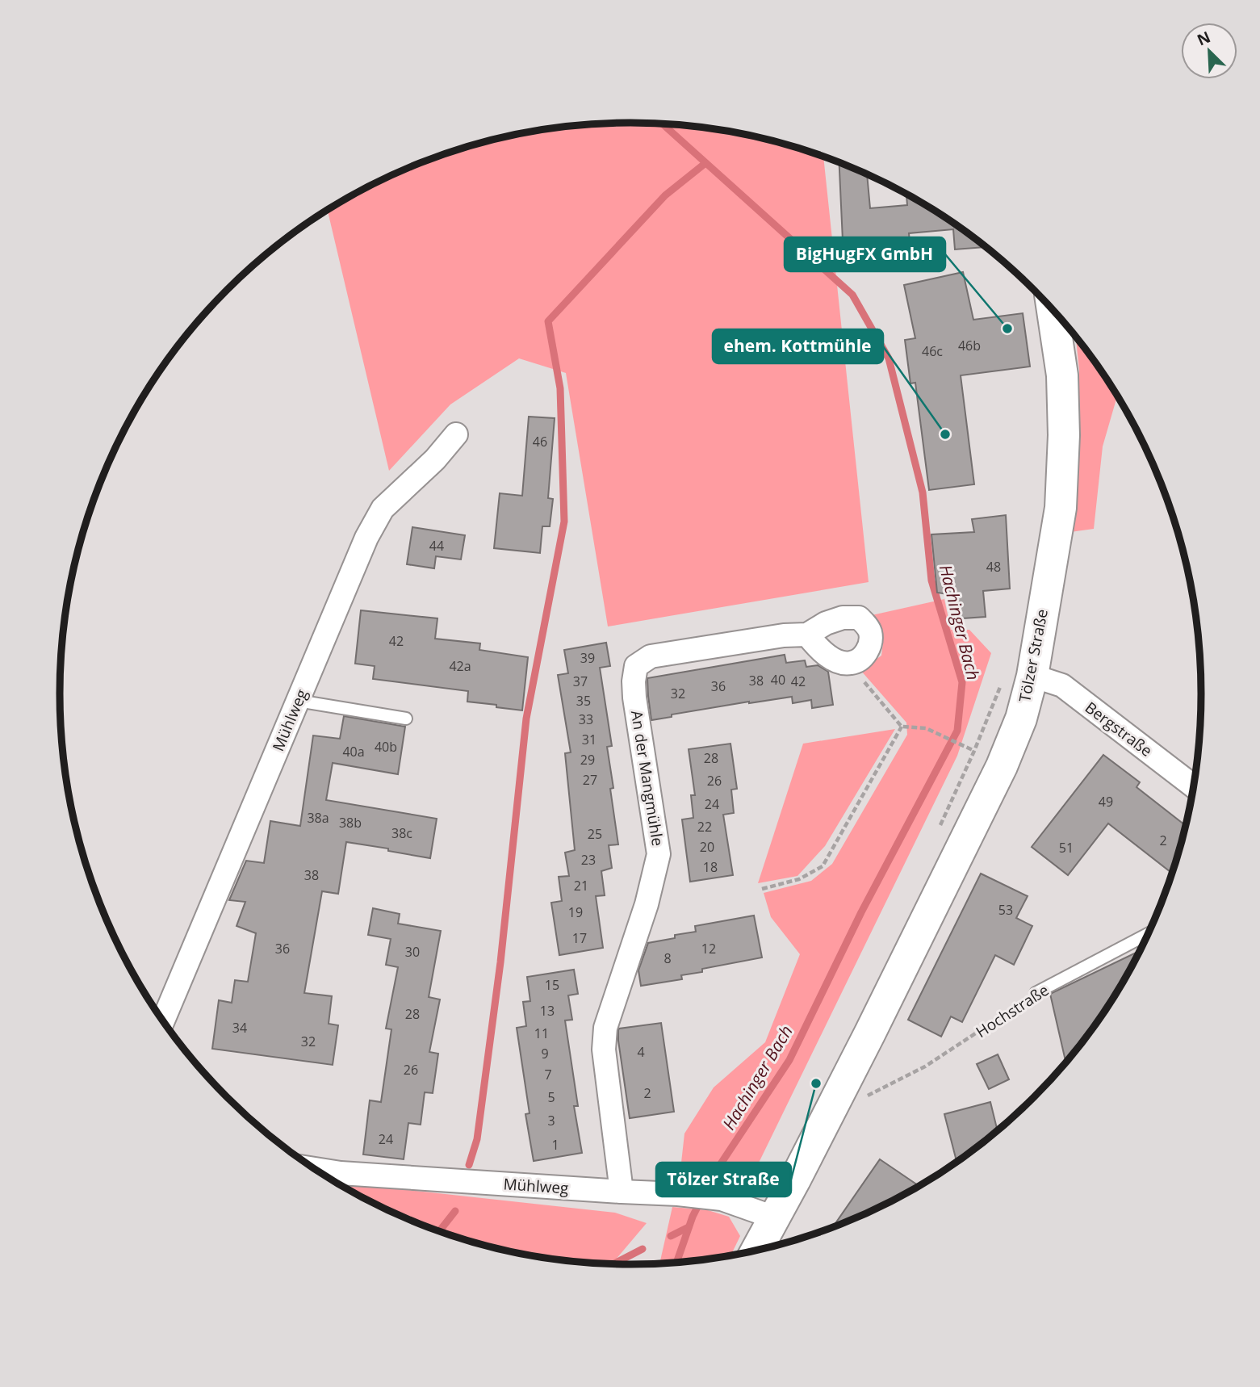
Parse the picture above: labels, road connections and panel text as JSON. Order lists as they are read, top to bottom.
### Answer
{
  "streets": {
    "main road": ["Tölzer Straße"],
    "street": ["Mühlweg", "Bergstraße", "An der Mangmühle"],
    "lane": ["Hochstraße"]
  },
  "crossings": [
    ["Tölzer Straße", "Mühlweg"],
    ["Tölzer Straße", "Bergstraße"],
    ["Mühlweg", "An der Mangmühle"]
  ],
  "water": ["Hachinger Bach"],
  "places": ["BigHugFX GmbH", "ehem. Kottmühle", "Tölzer Straße"],
  "house_numbers": [
    "46b",
    "46c",
    "46",
    "44",
    "48",
    "42",
    "39",
    "42a",
    "40",
    "38",
    "37",
    "42",
    "36",
    "32",
    "35",
    "33",
    "31",
    "40b",
    "40a",
    "28",
    "29",
    "27",
    "26",
    "49",
    "24",
    "38a",
    "38b",
    "22",
    "38c",
    "25",
    "2",
    "20",
    "51",
    "23",
    "18",
    "38",
    "21",
    "53",
    "19",
    "17",
    "36",
    "12",
    "30",
    "8",
    "15",
    "13",
    "28",
    "34",
    "11",
    "32",
    "4",
    "9",
    "26",
    "7",
    "2",
    "5",
    "3",
    "24",
    "1"
  ],
  "north": "top left"
}
